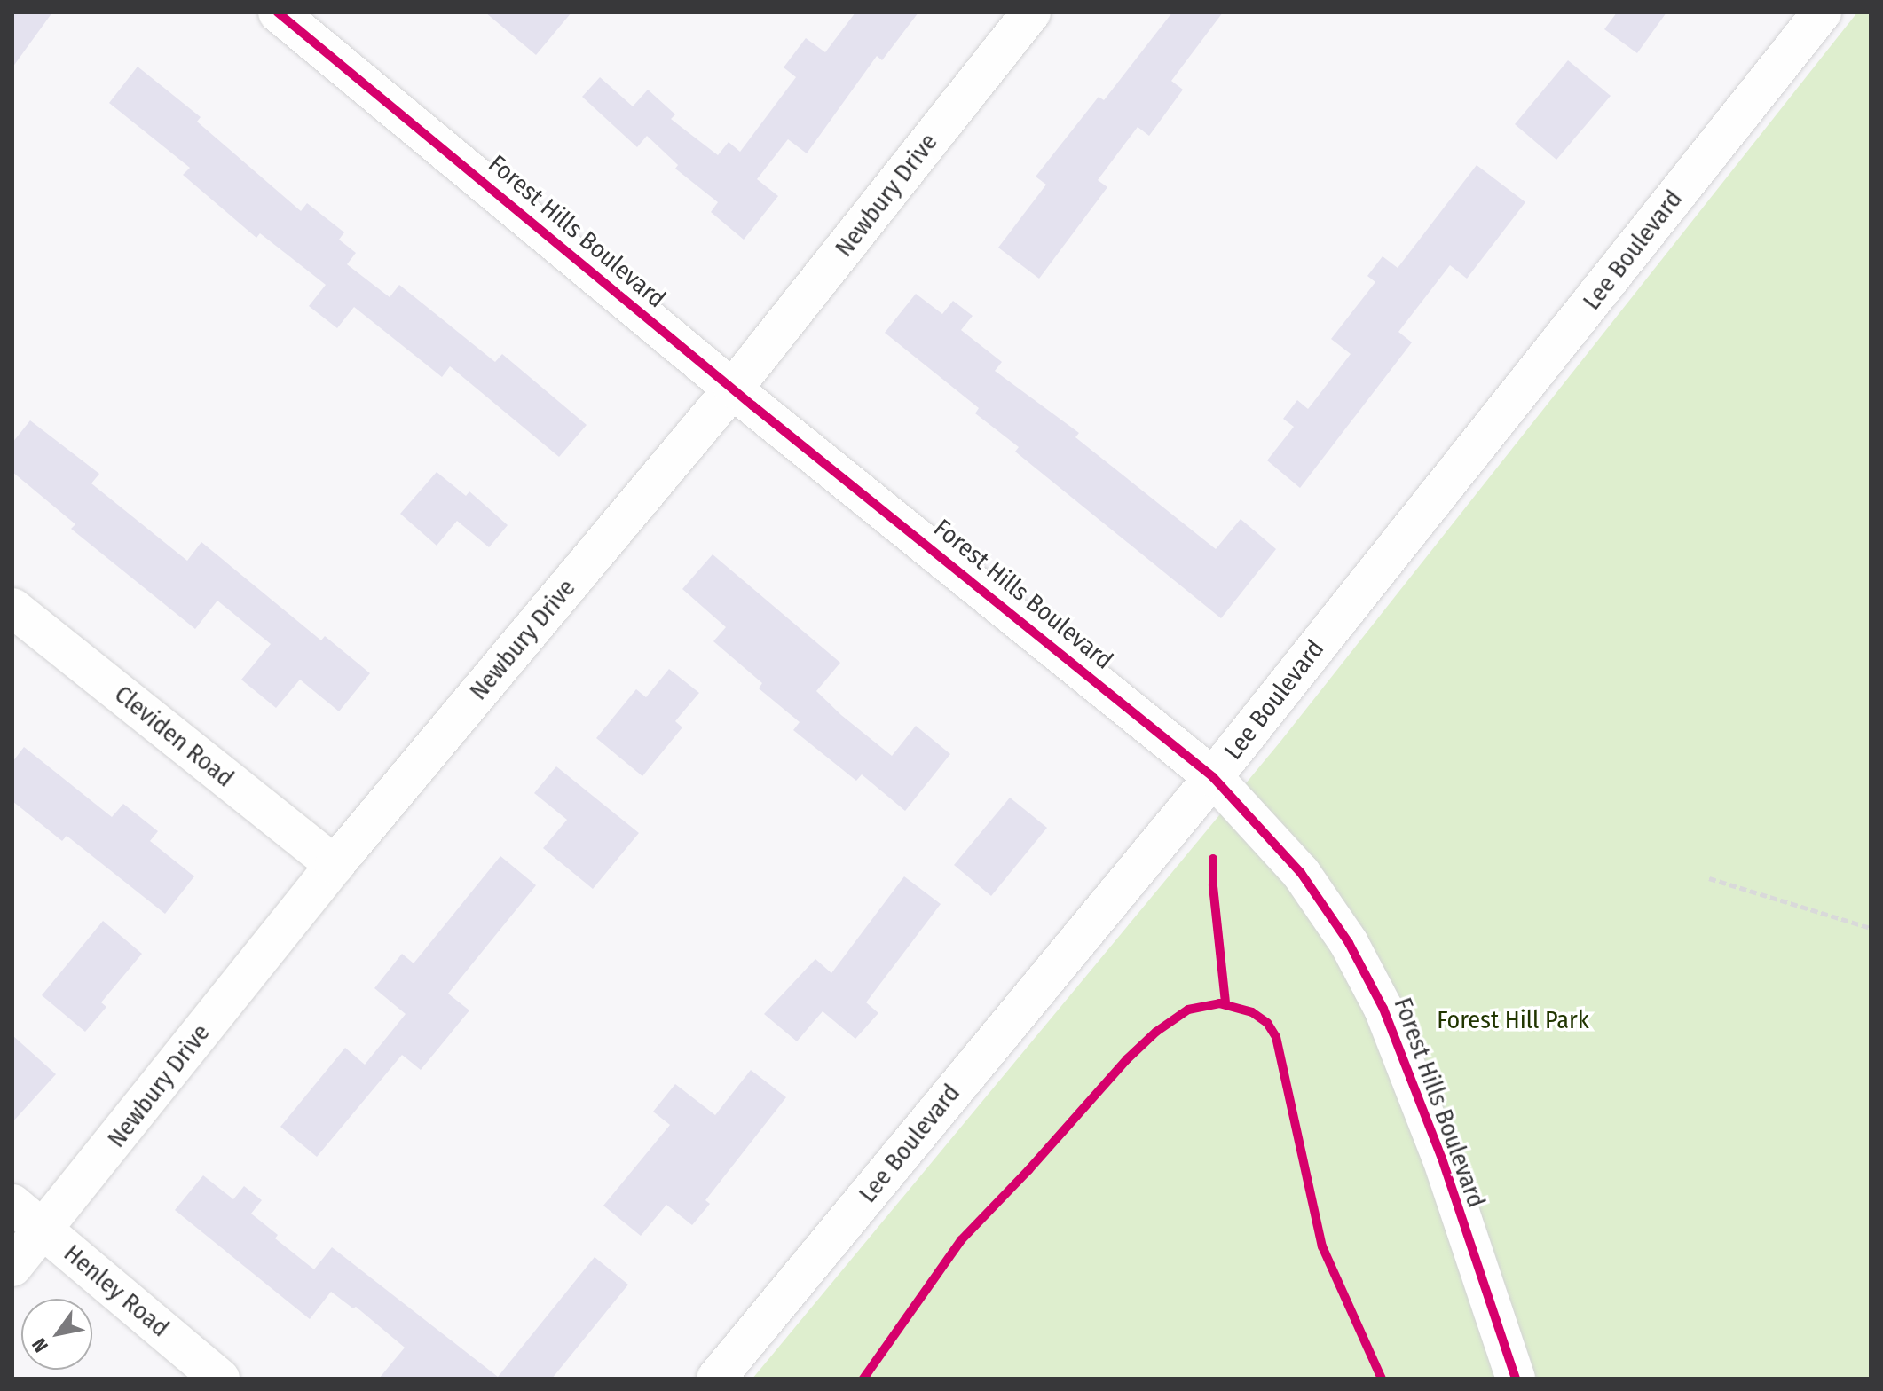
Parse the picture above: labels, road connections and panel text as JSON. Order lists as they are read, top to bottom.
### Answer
{
  "streets": {
    "street": [
      "Newbury Drive",
      "Forest Hills Boulevard",
      "Lee Boulevard",
      "Cleviden Road",
      "Henley Road"
    ]
  },
  "crossings": [
    ["Newbury Drive", "Forest Hills Boulevard"],
    ["Newbury Drive", "Cleviden Road"],
    ["Newbury Drive", "Henley Road"],
    ["Forest Hills Boulevard", "Lee Boulevard"]
  ],
  "parks": ["Forest Hill Park"],
  "north": "bottom left"
}
